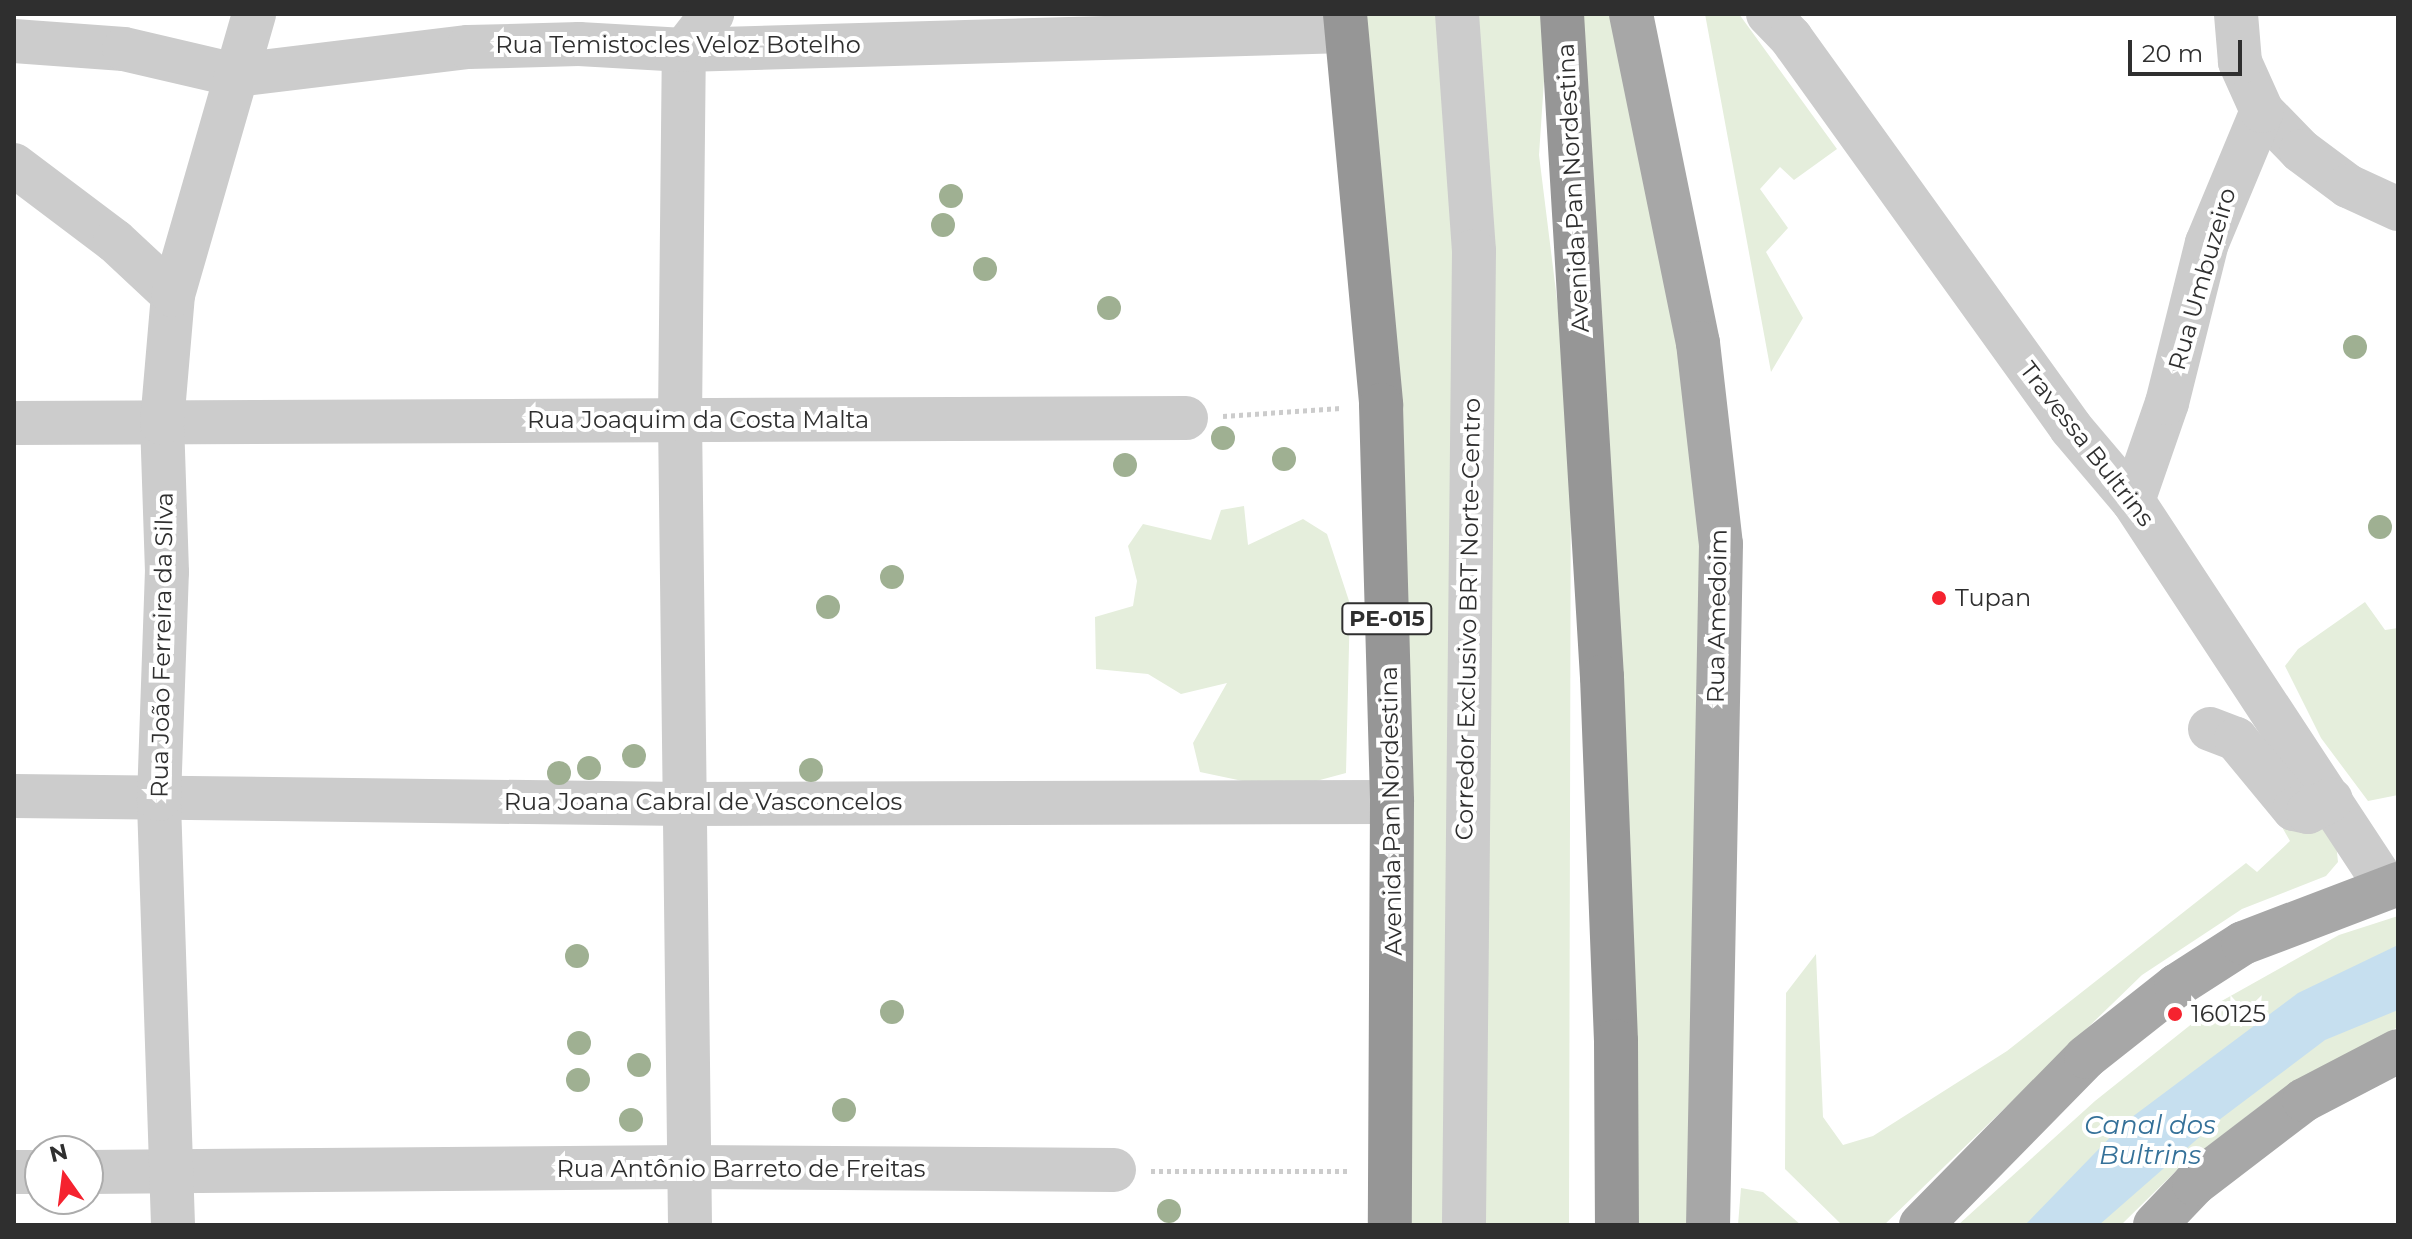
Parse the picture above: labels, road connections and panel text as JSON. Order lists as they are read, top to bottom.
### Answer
{
  "streets": {
    "highway": ["Avenida Pan Nordestina", "PE-015"],
    "main road": ["Rua Amedoim"],
    "street": [
      "Rua Temistocles Veloz Botelho",
      "Rua Umbuzeiro",
      "Rua Joaquim da Costa Malta",
      "Travessa Bultrins",
      "Corredor Exclusivo BRT Norte-Centro",
      "Rua João Ferreira da Silva",
      "Rua Joana Cabral de Vasconcelos",
      "Rua Antônio Barreto de Freitas"
    ]
  },
  "crossings": [
    ["Rua Temistocles Veloz Botelho", "Avenida Pan Nordestina"],
    ["Rua Temistocles Veloz Botelho", "Rua João Ferreira da Silva"],
    ["Avenida Pan Nordestina", "Rua Joana Cabral de Vasconcelos"],
    ["Rua Umbuzeiro", "Travessa Bultrins"],
    ["Rua Joaquim da Costa Malta", "Rua João Ferreira da Silva"],
    ["Rua João Ferreira da Silva", "Rua Joana Cabral de Vasconcelos"],
    ["Rua João Ferreira da Silva", "Rua Antônio Barreto de Freitas"]
  ],
  "water": ["Canal dos Bultrins"],
  "places": ["Tupan", "160125"],
  "scale_bar": "20 m",
  "north": "top"
}
